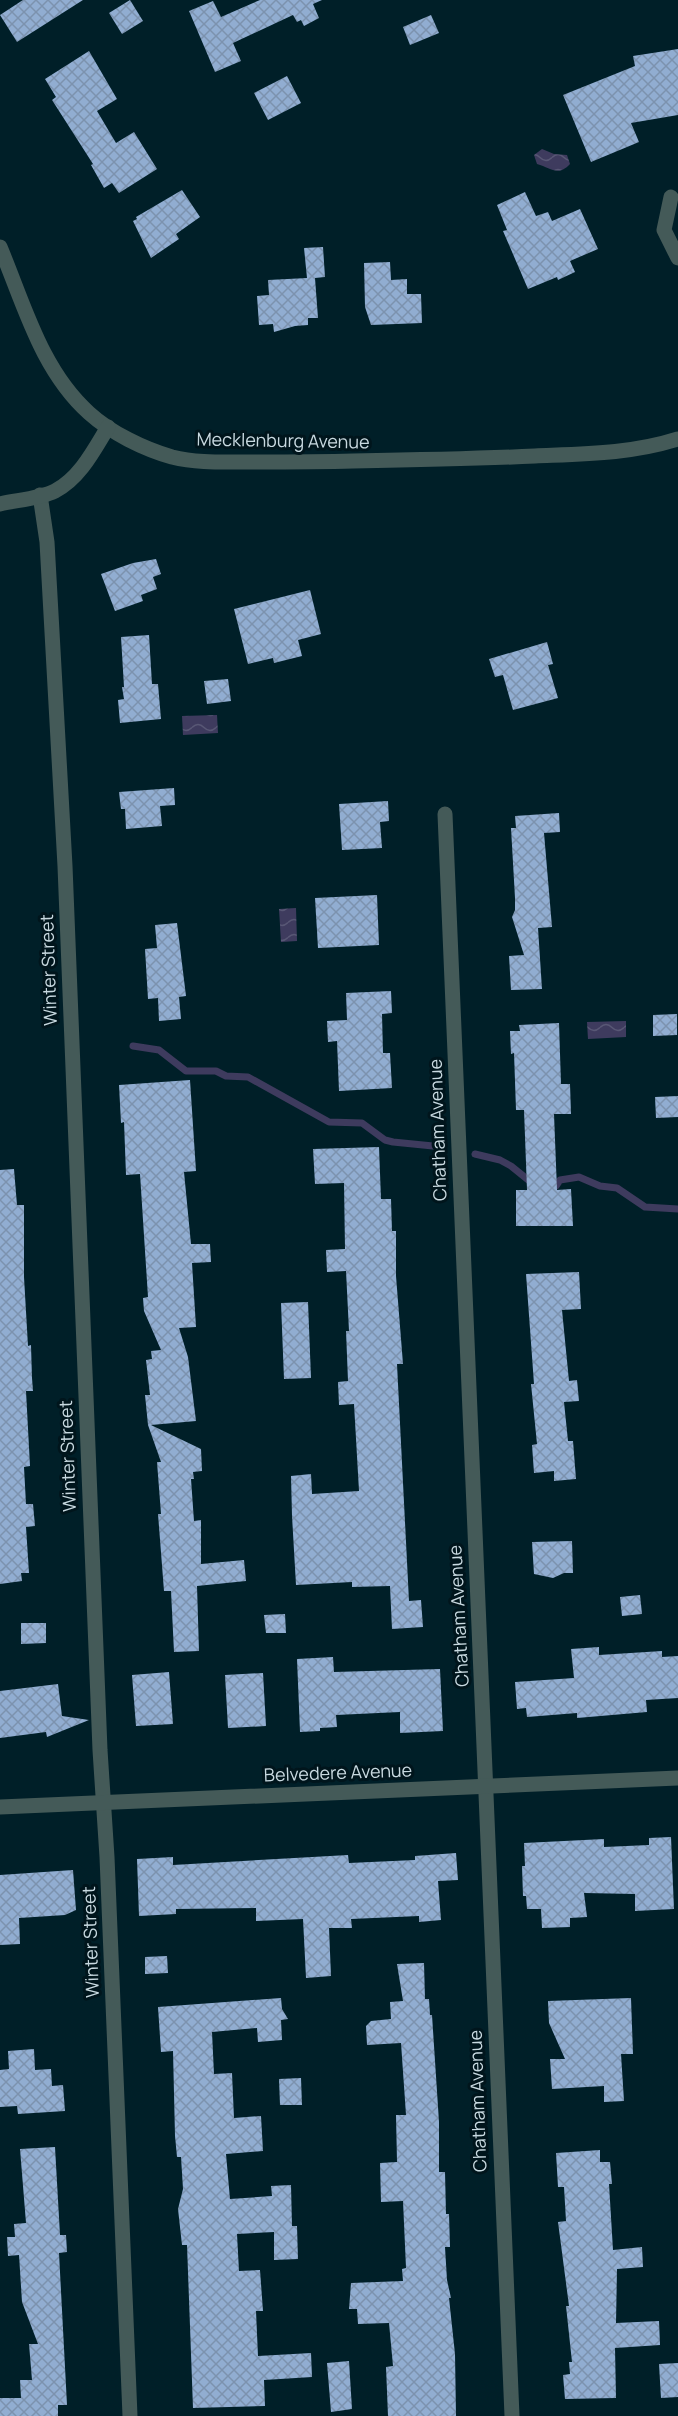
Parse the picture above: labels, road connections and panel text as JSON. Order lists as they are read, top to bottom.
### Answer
{
  "streets": {
    "street": [
      "Mecklenburg Avenue",
      "Winter Street",
      "Chatham Avenue",
      "Belvedere Avenue"
    ]
  },
  "crossings": [
    ["Winter Street", "Belvedere Avenue"],
    ["Chatham Avenue", "Belvedere Avenue"]
  ]
}
